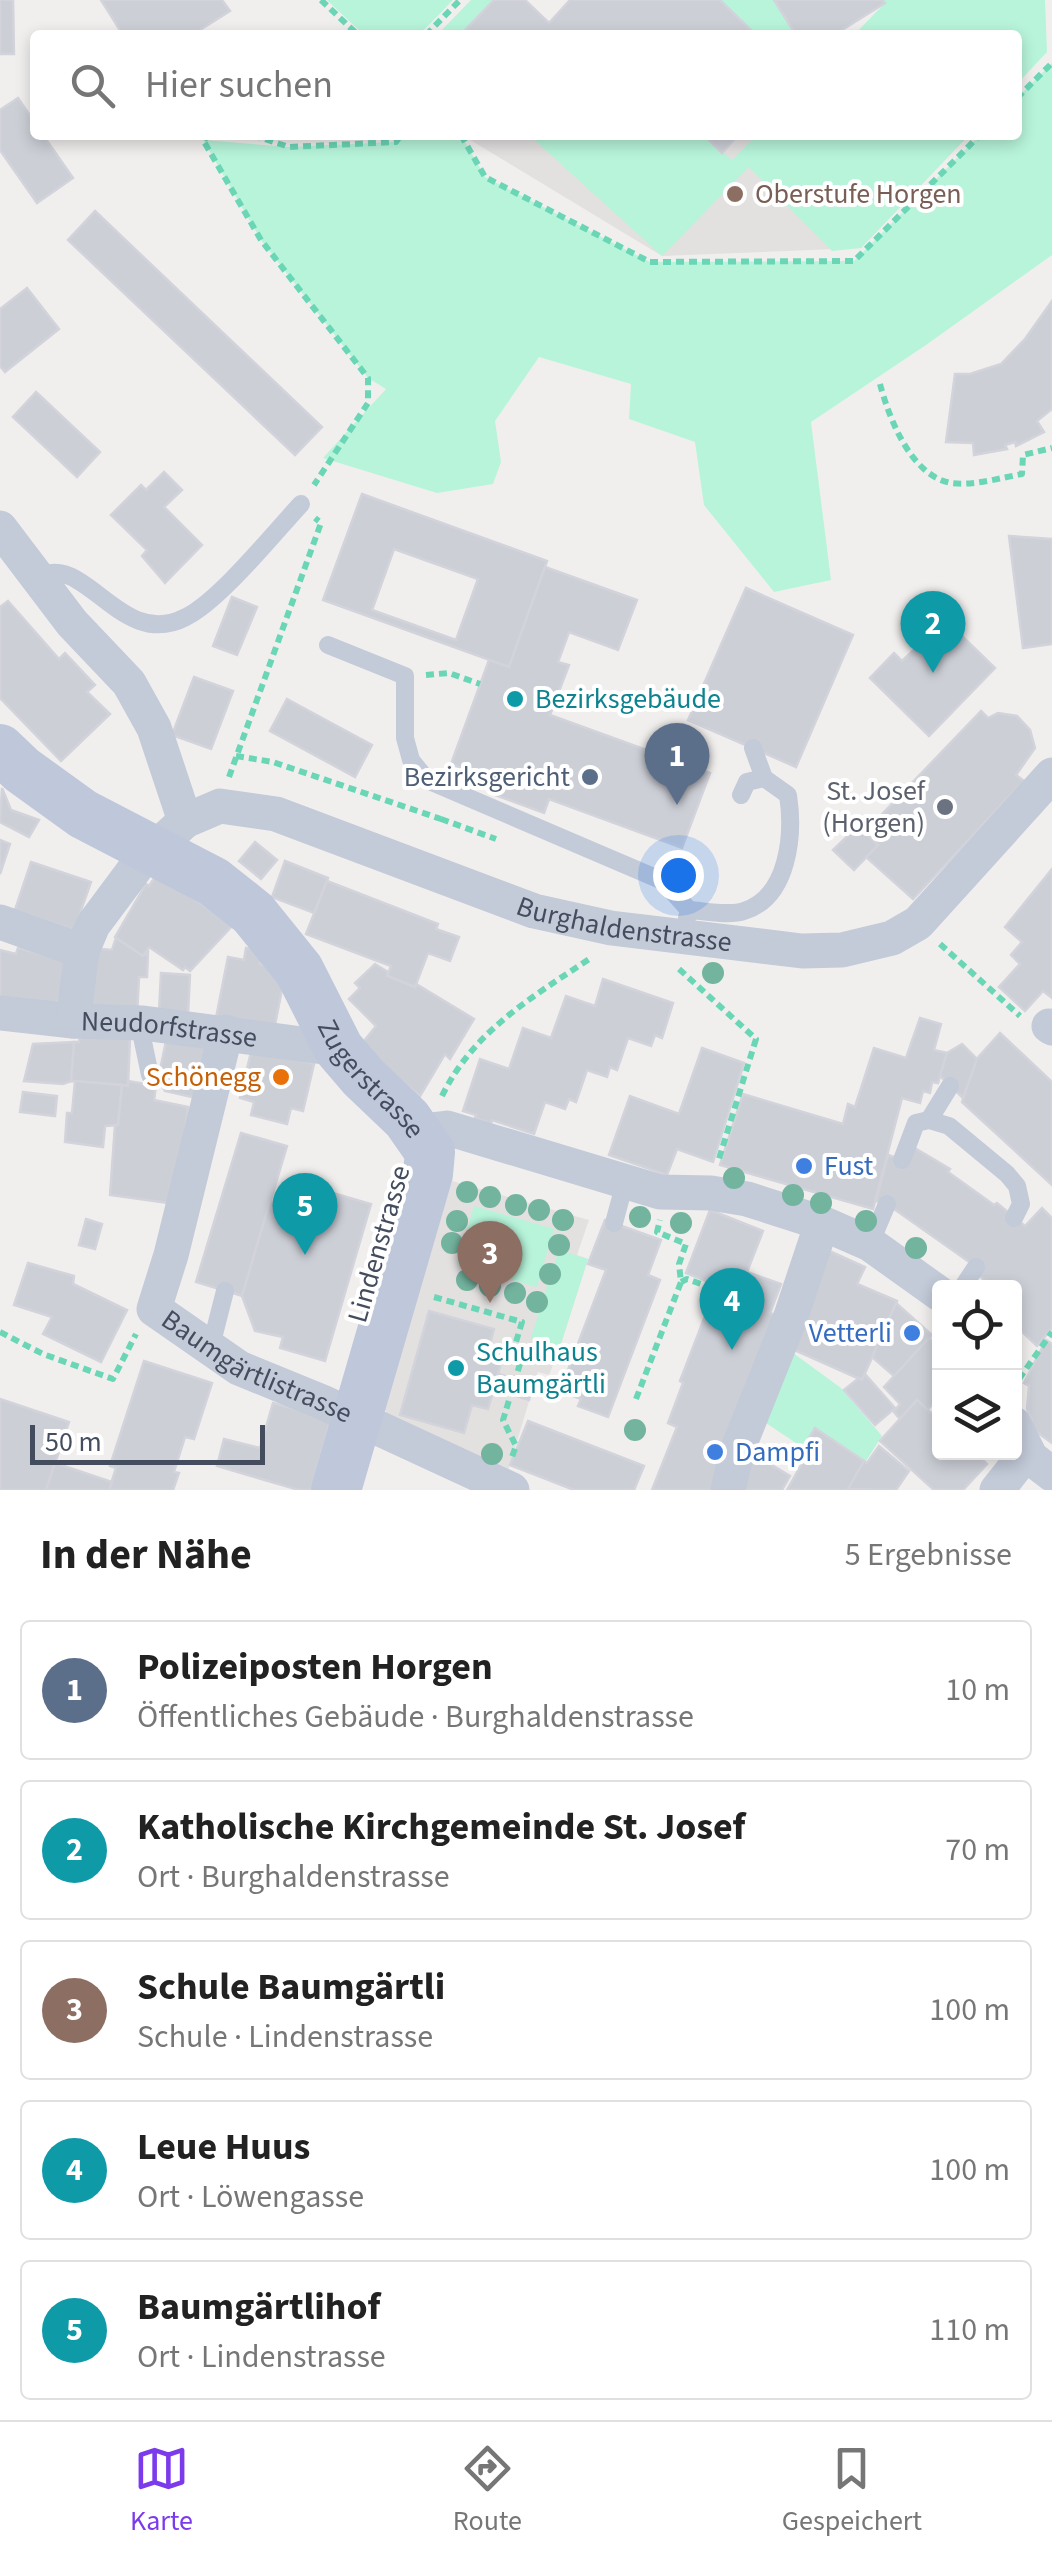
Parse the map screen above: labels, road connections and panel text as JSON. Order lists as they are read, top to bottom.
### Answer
{
  "streets": {
    "main road": ["Zugerstrasse", "Lindenstrasse"],
    "street": ["Burghaldenstrasse", "Neudorfstrasse", "Baumgärtlistrasse"]
  },
  "crossings": [
    ["Burghaldenstrasse", "Zugerstrasse"],
    ["Neudorfstrasse", "Zugerstrasse"],
    ["Neudorfstrasse", "Baumgärtlistrasse"],
    ["Zugerstrasse", "Lindenstrasse"],
    ["Lindenstrasse", "Baumgärtlistrasse"]
  ],
  "places": [
    "Oberstufe Horgen",
    "Bezirksgebäude",
    "Bezirksgericht",
    "St. Josef (Horgen)",
    "Schönegg",
    "Fust",
    "Vetterli",
    "Schulhaus Baumgärtli",
    "Dampfi"
  ],
  "scale_bar": "50 m",
  "page": {
    "search": "Hier suchen",
    "pins": [
      "2",
      "1",
      "5",
      "3",
      "4"
    ],
    "scale": "50 m",
    "heading": ["In der Nähe", "5 Ergebnisse"],
    "list": [
      {
        "mark": "1",
        "name": "Polizeiposten Horgen",
        "note": "Öffentliches Gebäude · Burghaldenstrasse",
        "value": "10 m"
      },
      {
        "mark": "2",
        "name": "Katholische Kirchgemeinde St. Josef",
        "note": "Ort · Burghaldenstrasse",
        "value": "70 m"
      },
      {
        "mark": "3",
        "name": "Schule Baumgärtli",
        "note": "Schule · Lindenstrasse",
        "value": "100 m"
      },
      {
        "mark": "4",
        "name": "Leue Huus",
        "note": "Ort · Löwengasse",
        "value": "100 m"
      },
      {
        "mark": "5",
        "name": "Baumgärtlihof",
        "note": "Ort · Lindenstrasse",
        "value": "110 m"
      }
    ],
    "nav": ["Karte", "Route", "Gespeichert"]
  }
}
